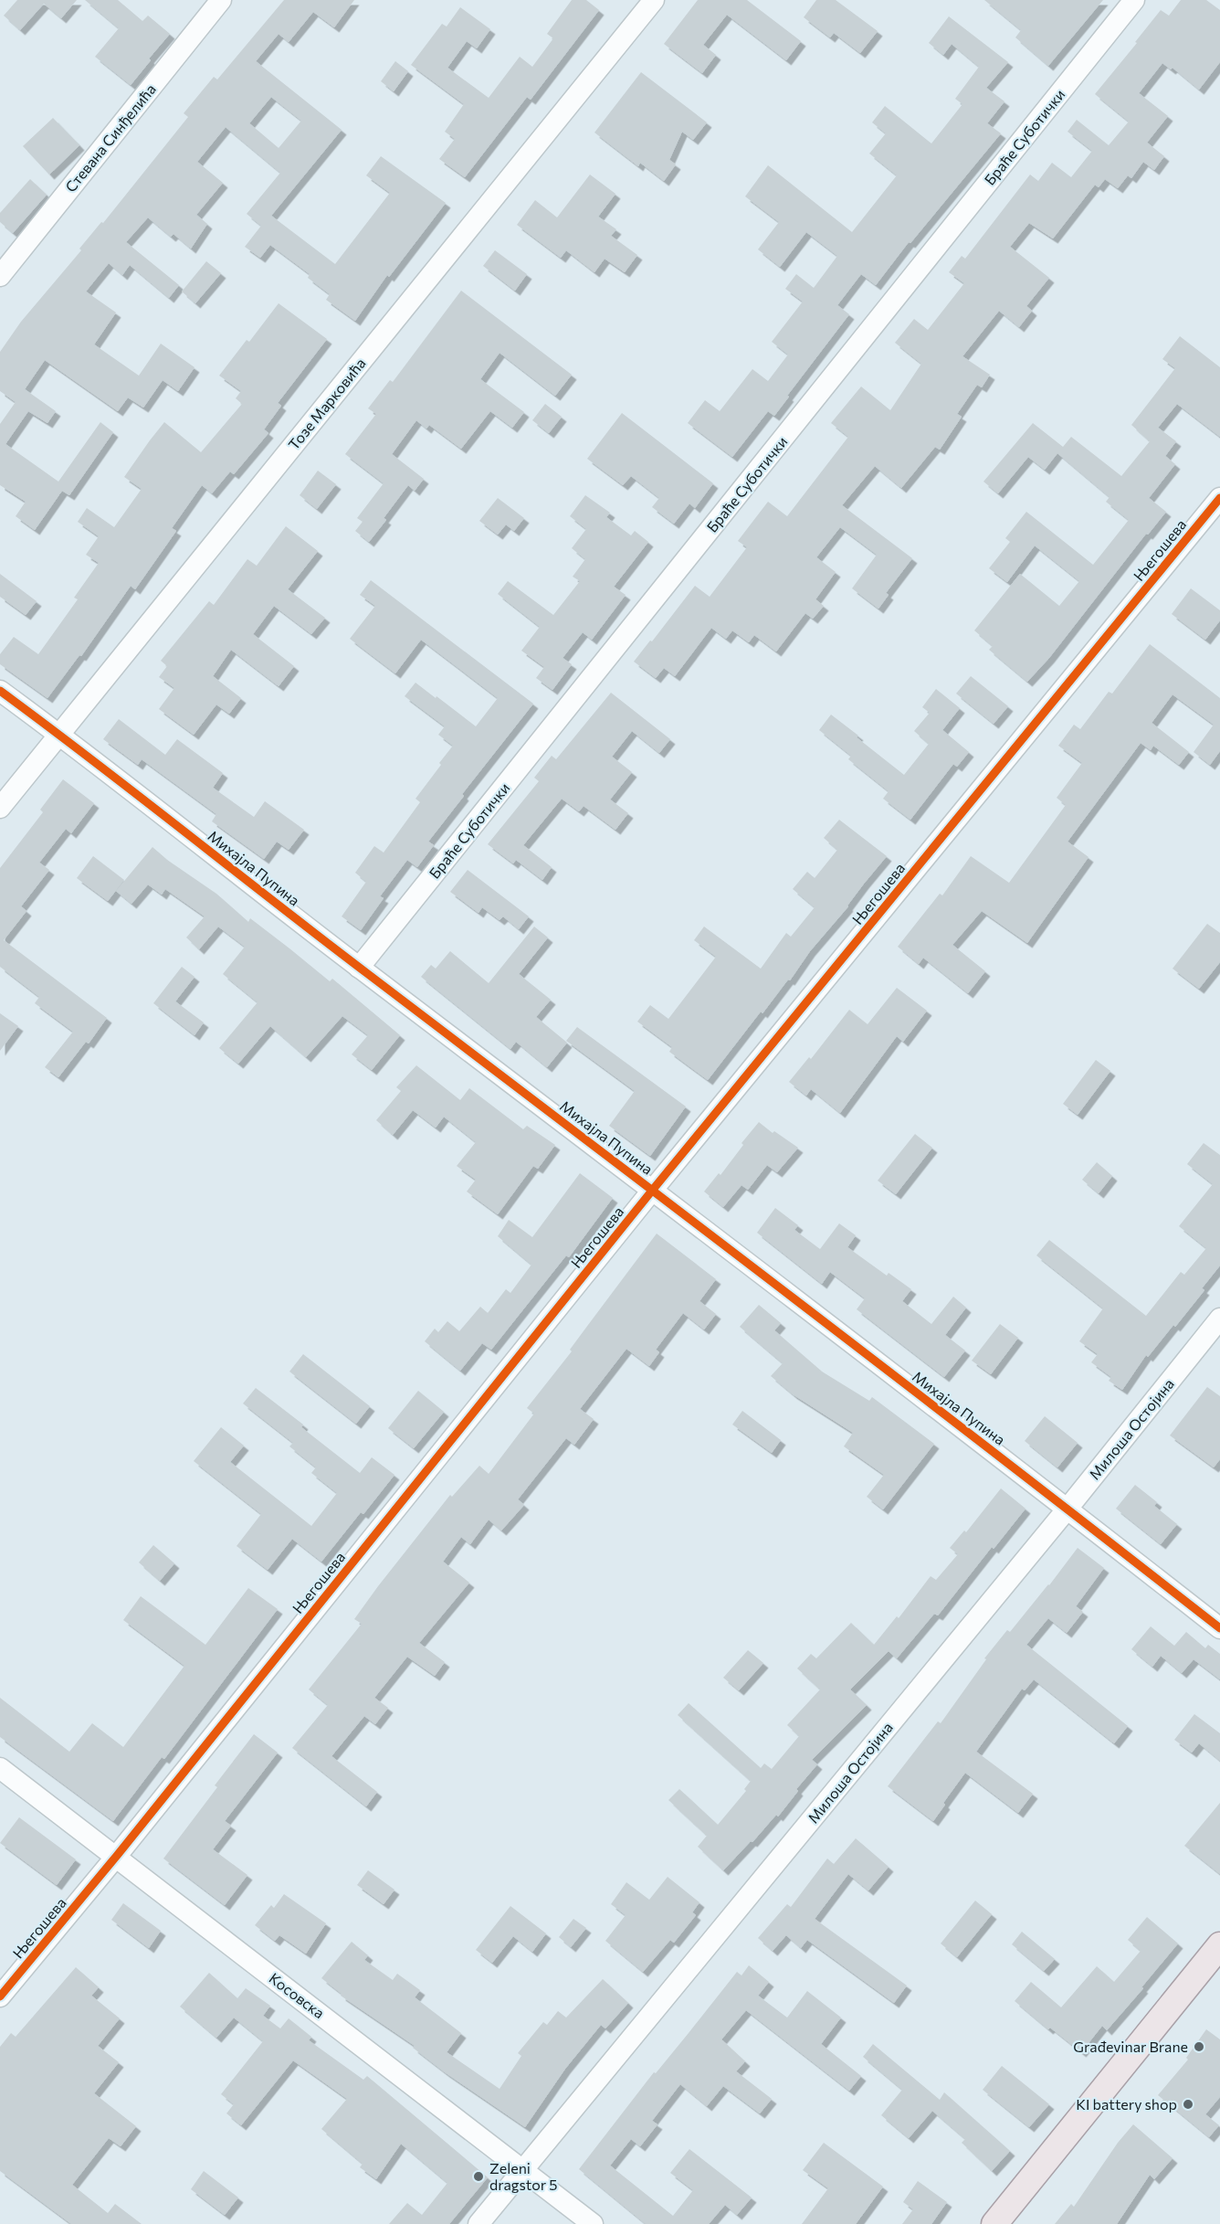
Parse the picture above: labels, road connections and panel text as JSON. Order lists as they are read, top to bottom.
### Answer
{
  "streets": {
    "street": [
      "Браће Суботички",
      "Стевана Синђелића",
      "Тозе Марковића",
      "Његошева",
      "Михајла Пупина",
      "Милоша Остојина",
      "Косовска"
    ]
  },
  "crossings": [
    ["Браће Суботички", "Михајла Пупина"],
    ["Тозе Марковића", "Михајла Пупина"],
    ["Његошева", "Михајла Пупина"],
    ["Његошева", "Косовска"],
    ["Михајла Пупина", "Милоша Остојина"],
    ["Милоша Остојина", "Косовска"]
  ],
  "places": ["Građevinar Brane", "KI battery shop", "Zeleni dragstor 5"]
}
